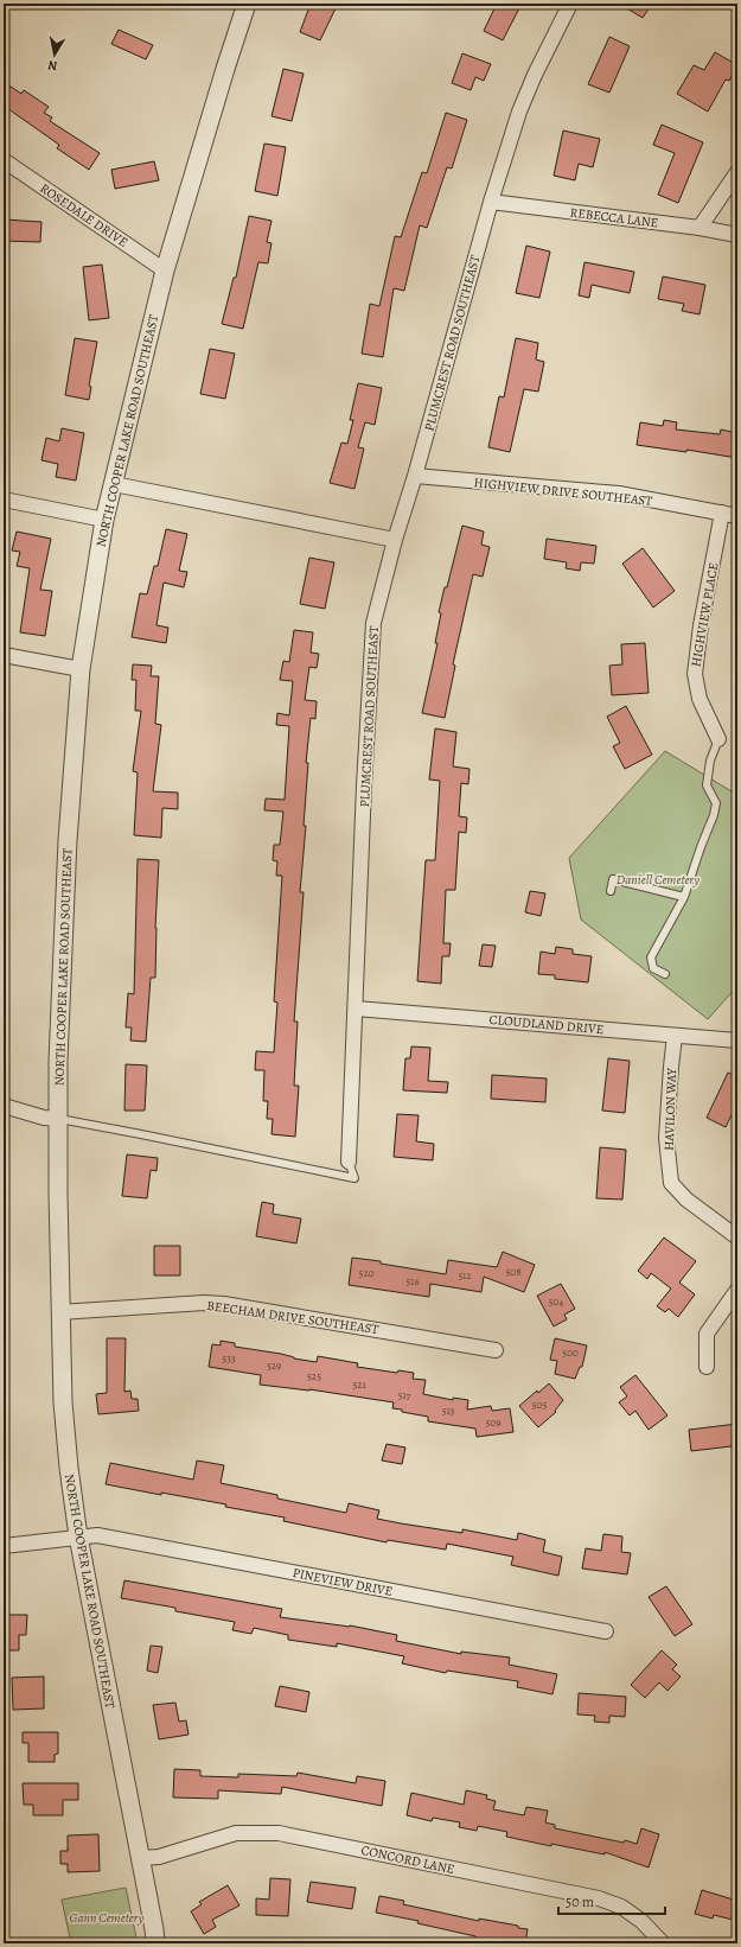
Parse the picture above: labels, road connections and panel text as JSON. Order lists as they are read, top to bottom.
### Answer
{
  "streets": {
    "street": [
      "ROSEDALE DRIVE",
      "REBECCA LANE",
      "PLUMCREST ROAD SOUTHEAST",
      "NORTH COOPER LAKE ROAD SOUTHEAST",
      "HIGHVIEW DRIVE SOUTHEAST",
      "HIGHVIEW PLACE",
      "CLOUDLAND DRIVE",
      "HAVILON WAY",
      "BEECHAM DRIVE SOUTHEAST",
      "PINEVIEW DRIVE",
      "CONCORD LANE"
    ]
  },
  "crossings": [
    ["ROSEDALE DRIVE", "NORTH COOPER LAKE ROAD SOUTHEAST"],
    ["REBECCA LANE", "PLUMCREST ROAD SOUTHEAST"],
    ["PLUMCREST ROAD SOUTHEAST", "HIGHVIEW DRIVE SOUTHEAST"],
    ["PLUMCREST ROAD SOUTHEAST", "CLOUDLAND DRIVE"],
    ["NORTH COOPER LAKE ROAD SOUTHEAST", "BEECHAM DRIVE SOUTHEAST"],
    ["NORTH COOPER LAKE ROAD SOUTHEAST", "PINEVIEW DRIVE"],
    ["NORTH COOPER LAKE ROAD SOUTHEAST", "CONCORD LANE"],
    ["HIGHVIEW DRIVE SOUTHEAST", "HIGHVIEW PLACE"],
    ["CLOUDLAND DRIVE", "HAVILON WAY"]
  ],
  "parks": ["Daniell Cemetery", "Gann Cemetery"],
  "house_numbers": [
    "508",
    "520",
    "512",
    "516",
    "504",
    "500",
    "533",
    "529",
    "525",
    "521",
    "517",
    "505",
    "513",
    "509"
  ],
  "scale_bar": "50 m",
  "north": "bottom"
}
